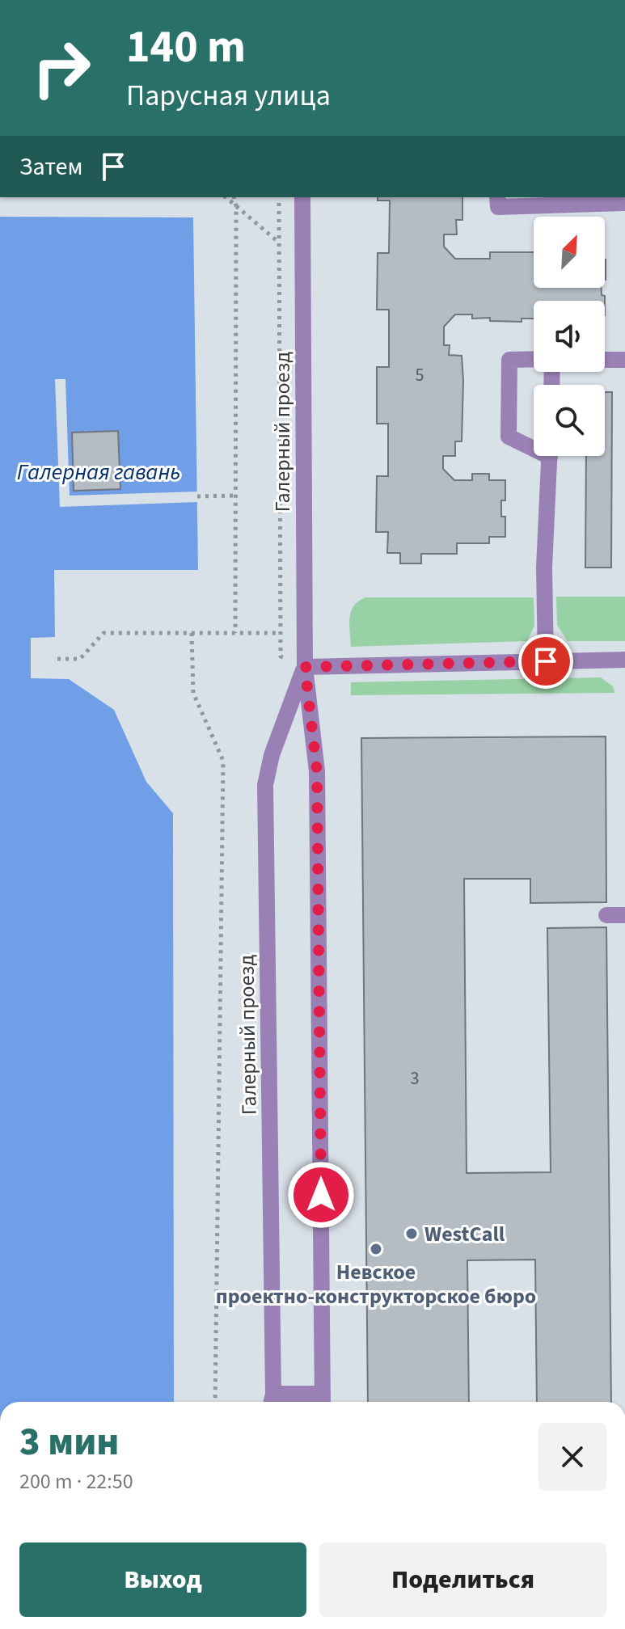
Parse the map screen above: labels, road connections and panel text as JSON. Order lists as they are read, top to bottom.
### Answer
{
  "streets": {
    "street": ["Галерный проезд"]
  },
  "water": ["Галерная гавань"],
  "places": ["WestCall", "Невское проектно-конструкторское бюро"],
  "house_numbers": ["5", "3"],
  "north": "top right",
  "page": {
    "turn": ["140 m", "Парусная улица"],
    "then": "Затем",
    "heading": ["3 мин", "200 m · 22:50"],
    "buttons": ["Выход", "Поделиться"]
  }
}
